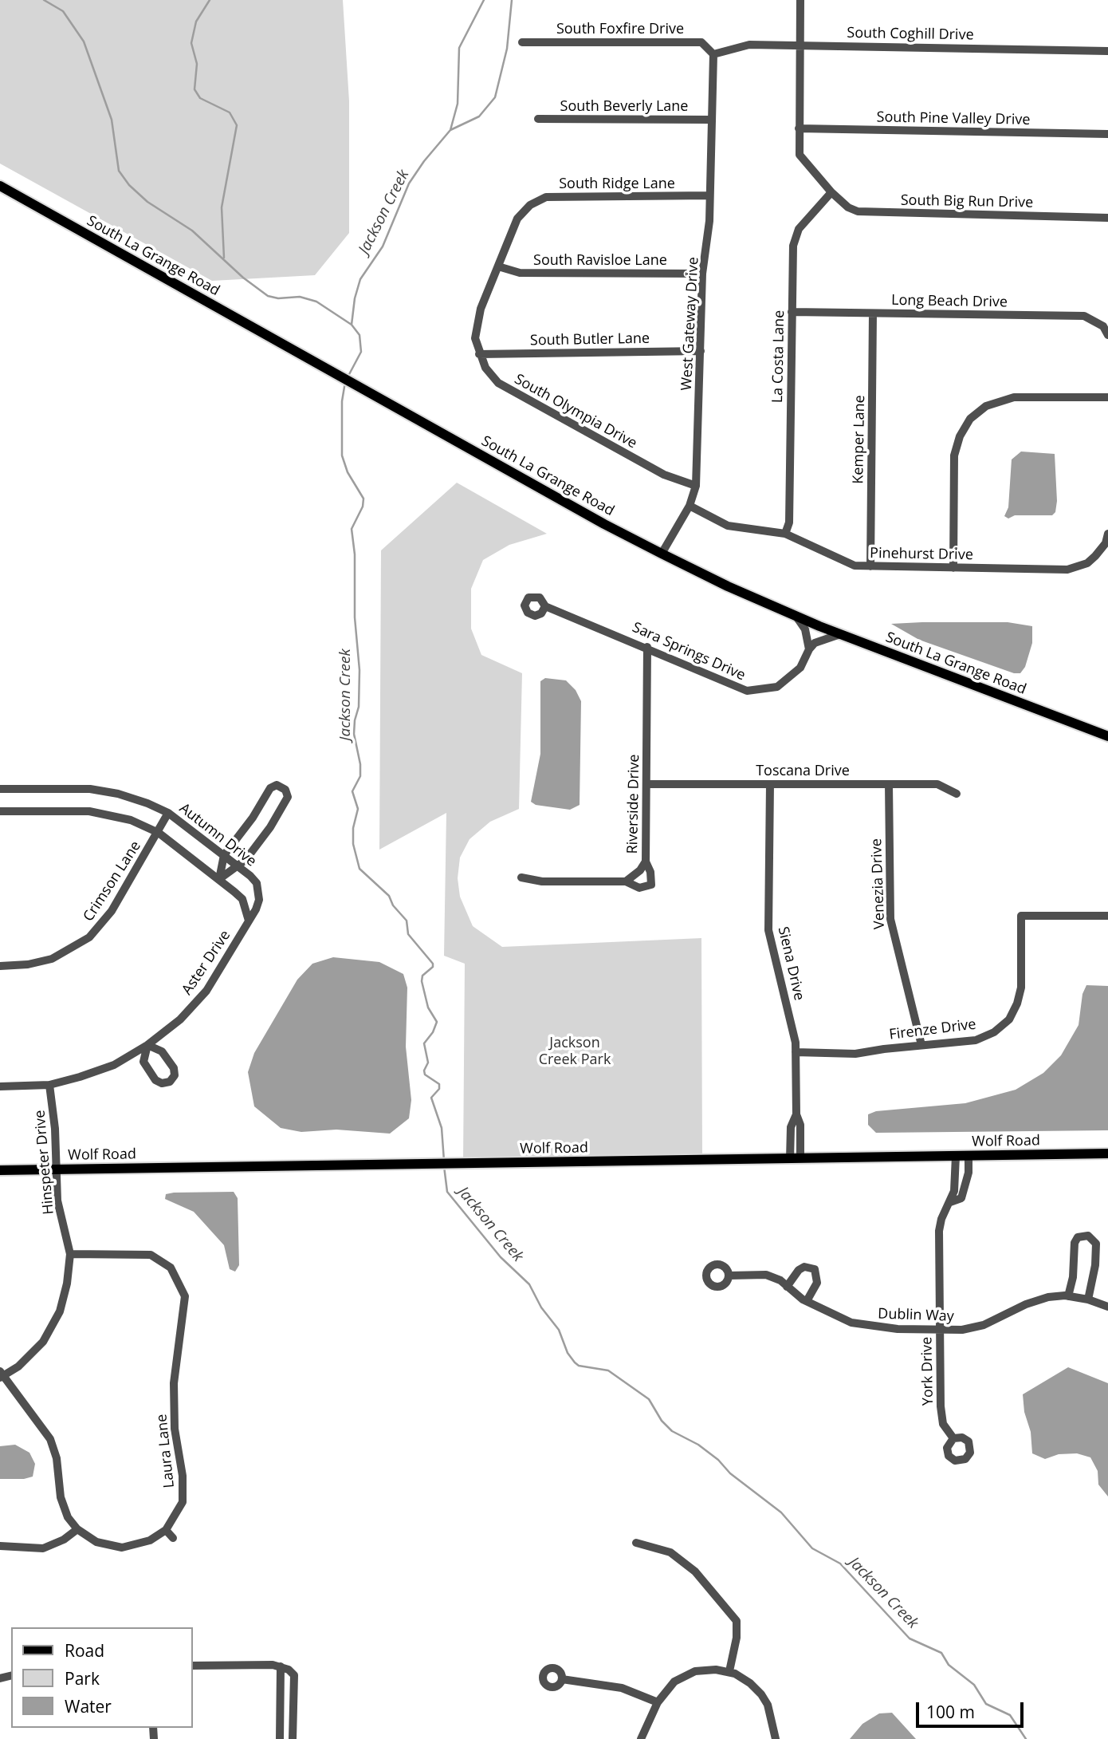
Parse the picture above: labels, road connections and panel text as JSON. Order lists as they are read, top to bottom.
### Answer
{
  "streets": {
    "main road": ["South La Grange Road", "Wolf Road"],
    "street": [
      "South Foxfire Drive",
      "South Coghill Drive",
      "South Beverly Lane",
      "South Pine Valley Drive",
      "South Ridge Lane",
      "South Big Run Drive",
      "South Ravisloe Lane",
      "Long Beach Drive",
      "West Gateway Drive",
      "South Butler Lane",
      "La Costa Lane",
      "South Olympia Drive",
      "Kemper Lane",
      "Pinehurst Drive",
      "Sara Springs Drive",
      "Toscana Drive",
      "Riverside Drive",
      "Autumn Drive",
      "Crimson Lane",
      "Venezia Drive",
      "Aster Drive",
      "Siena Drive",
      "Firenze Drive",
      "Hinspeter Drive",
      "Dublin Way",
      "York Drive",
      "Laura Lane"
    ]
  },
  "crossings": [
    ["South Foxfire Drive", "South Coghill Drive"],
    ["South Foxfire Drive", "West Gateway Drive"],
    ["South Coghill Drive", "South Big Run Drive"],
    ["South Coghill Drive", "West Gateway Drive"],
    ["South Beverly Lane", "West Gateway Drive"],
    ["South Pine Valley Drive", "South Big Run Drive"],
    ["South Ridge Lane", "South Ravisloe Lane"],
    ["South Ridge Lane", "West Gateway Drive"],
    ["South Ridge Lane", "South Olympia Drive"],
    ["South Big Run Drive", "La Costa Lane"],
    ["South La Grange Road", "West Gateway Drive"],
    ["South Ravisloe Lane", "West Gateway Drive"],
    ["South Ravisloe Lane", "South Olympia Drive"],
    ["Long Beach Drive", "La Costa Lane"],
    ["Long Beach Drive", "Kemper Lane"],
    ["West Gateway Drive", "South Butler Lane"],
    ["West Gateway Drive", "South Olympia Drive"],
    ["West Gateway Drive", "Pinehurst Drive"],
    ["South Butler Lane", "South Olympia Drive"],
    ["La Costa Lane", "Pinehurst Drive"],
    ["Kemper Lane", "Pinehurst Drive"],
    ["Sara Springs Drive", "Riverside Drive"],
    ["Toscana Drive", "Riverside Drive"],
    ["Toscana Drive", "Venezia Drive"],
    ["Toscana Drive", "Siena Drive"],
    ["Autumn Drive", "Crimson Lane"],
    ["Autumn Drive", "Aster Drive"],
    ["Venezia Drive", "Firenze Drive"],
    ["Aster Drive", "Hinspeter Drive"],
    ["Siena Drive", "Firenze Drive"],
    ["Siena Drive", "Wolf Road"],
    ["Wolf Road", "Hinspeter Drive"],
    ["Wolf Road", "York Drive"],
    ["Hinspeter Drive", "Laura Lane"],
    ["Dublin Way", "York Drive"]
  ],
  "water": ["Jackson Creek"],
  "parks": ["Jackson Creek Park"],
  "legend": ["Road", "Park", "Water"],
  "scale_bar": "100 m"
}
